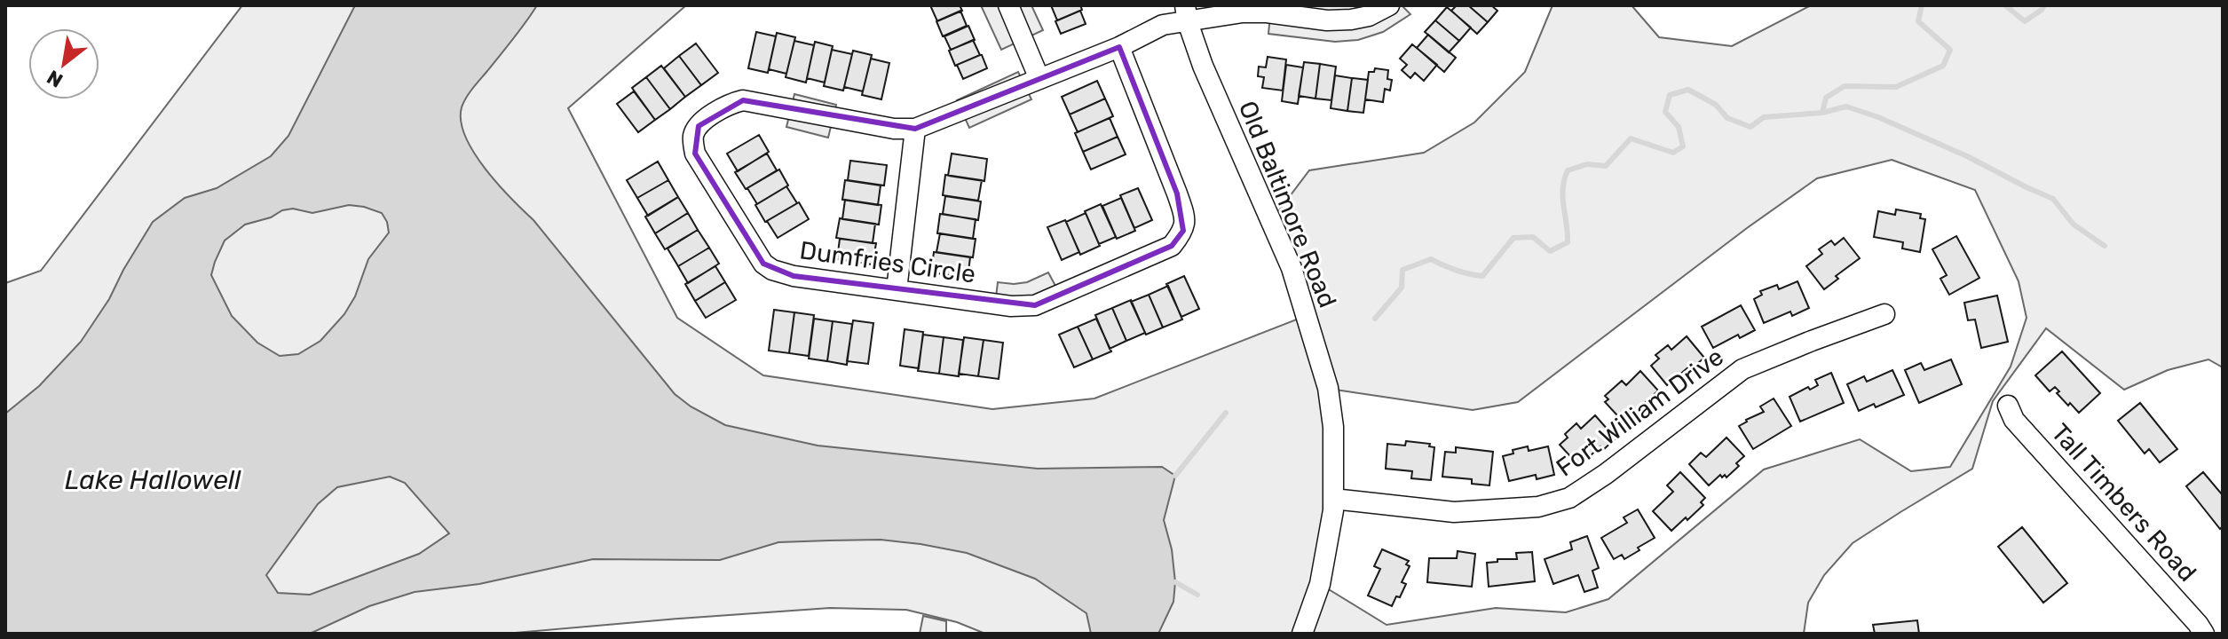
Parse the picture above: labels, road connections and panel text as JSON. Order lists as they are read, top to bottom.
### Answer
{
  "streets": {
    "street": [
      "Old Baltimore Road",
      "Dumfries Circle",
      "Fort William Drive",
      "Tall Timbers Road"
    ]
  },
  "crossings": [
    ["Old Baltimore Road", "Dumfries Circle"],
    ["Old Baltimore Road", "Fort William Drive"]
  ],
  "water": ["Lake Hallowell"],
  "north": "bottom left"
}
